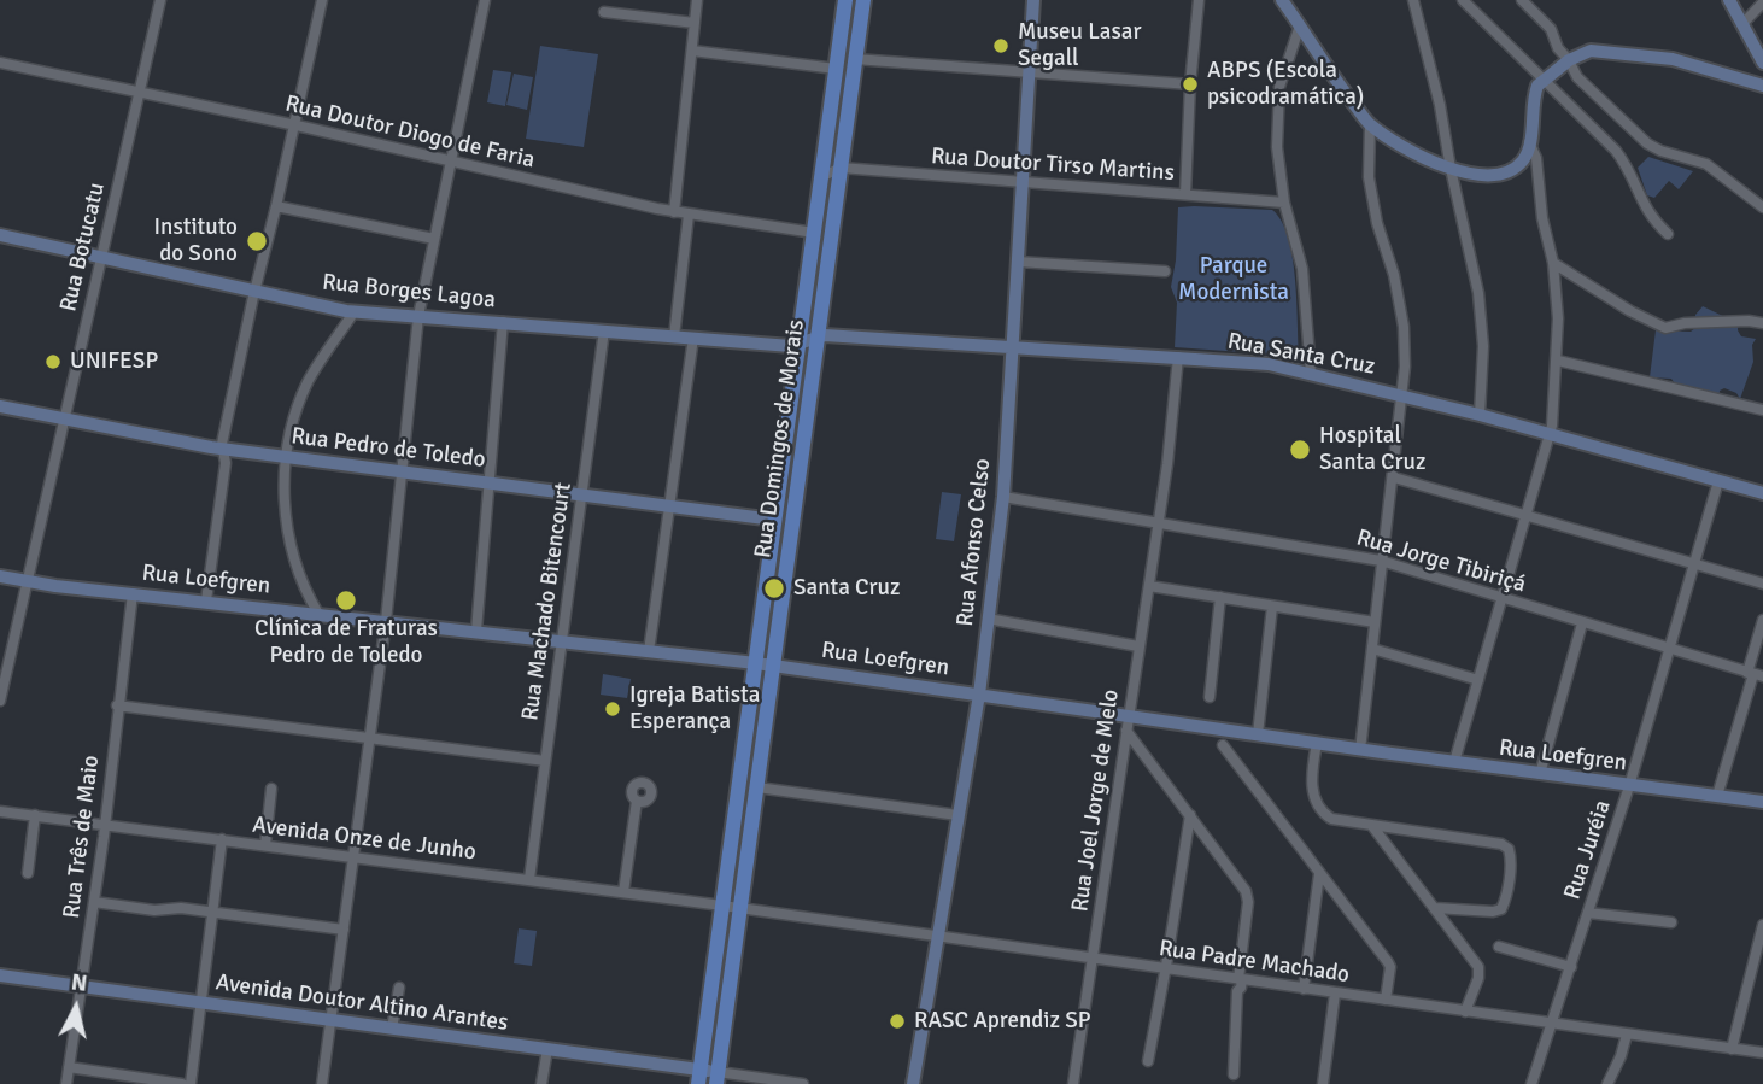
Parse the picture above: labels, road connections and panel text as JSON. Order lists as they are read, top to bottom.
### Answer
{
  "streets": {
    "main road": ["Rua Domingos de Morais"],
    "street": [
      "Rua Doutor Diogo de Faria",
      "Rua Doutor Tirso Martins",
      "Rua Botucatu",
      "Rua Borges Lagoa",
      "Rua Santa Cruz",
      "Rua Pedro de Toledo",
      "Rua Afonso Celso",
      "Rua Jorge Tibiriçá",
      "Rua Loefgren",
      "Rua Machado Bitencourt",
      "Rua Joel Jorge de Melo",
      "Rua Três de Maio",
      "Avenida Onze de Junho",
      "Rua Juréia",
      "Rua Padre Machado",
      "Avenida Doutor Altino Arantes"
    ]
  },
  "crossings": [
    ["Rua Doutor Diogo de Faria", "Rua Botucatu"],
    ["Rua Doutor Diogo de Faria", "Rua Domingos de Morais"],
    ["Rua Doutor Tirso Martins", "Rua Domingos de Morais"],
    ["Rua Doutor Tirso Martins", "Rua Afonso Celso"],
    ["Rua Botucatu", "Rua Borges Lagoa"],
    ["Rua Botucatu", "Rua Pedro de Toledo"],
    ["Rua Botucatu", "Rua Loefgren"],
    ["Rua Borges Lagoa", "Rua Santa Cruz"],
    ["Rua Borges Lagoa", "Rua Domingos de Morais"],
    ["Rua Borges Lagoa", "Rua Machado Bitencourt"],
    ["Rua Santa Cruz", "Rua Domingos de Morais"],
    ["Rua Santa Cruz", "Rua Afonso Celso"],
    ["Rua Santa Cruz", "Rua Joel Jorge de Melo"],
    ["Rua Santa Cruz", "Rua Juréia"],
    ["Rua Domingos de Morais", "Rua Pedro de Toledo"],
    ["Rua Domingos de Morais", "Rua Loefgren"],
    ["Rua Domingos de Morais", "Avenida Onze de Junho"],
    ["Rua Domingos de Morais", "Rua Padre Machado"],
    ["Rua Domingos de Morais", "Avenida Doutor Altino Arantes"],
    ["Rua Pedro de Toledo", "Rua Machado Bitencourt"],
    ["Rua Afonso Celso", "Rua Jorge Tibiriçá"],
    ["Rua Afonso Celso", "Rua Loefgren"],
    ["Rua Afonso Celso", "Rua Padre Machado"],
    ["Rua Jorge Tibiriçá", "Rua Joel Jorge de Melo"],
    ["Rua Jorge Tibiriçá", "Rua Juréia"],
    ["Rua Loefgren", "Rua Machado Bitencourt"],
    ["Rua Loefgren", "Rua Joel Jorge de Melo"],
    ["Rua Loefgren", "Rua Três de Maio"],
    ["Rua Loefgren", "Rua Juréia"],
    ["Rua Machado Bitencourt", "Avenida Onze de Junho"],
    ["Rua Joel Jorge de Melo", "Rua Padre Machado"],
    ["Rua Três de Maio", "Avenida Onze de Junho"],
    ["Rua Três de Maio", "Avenida Doutor Altino Arantes"],
    ["Avenida Onze de Junho", "Rua Padre Machado"],
    ["Rua Juréia", "Rua Padre Machado"]
  ],
  "parks": ["Parque Modernista"],
  "places": [
    "Museu Lasar Segall",
    "ABPS (Escola psicodramática)",
    "Instituto do Sono",
    "UNIFESP",
    "Hospital Santa Cruz",
    "Santa Cruz",
    "Clínica de Fraturas Pedro de Toledo",
    "Igreja Batista Esperança",
    "RASC Aprendiz SP"
  ],
  "north": "top"
}
